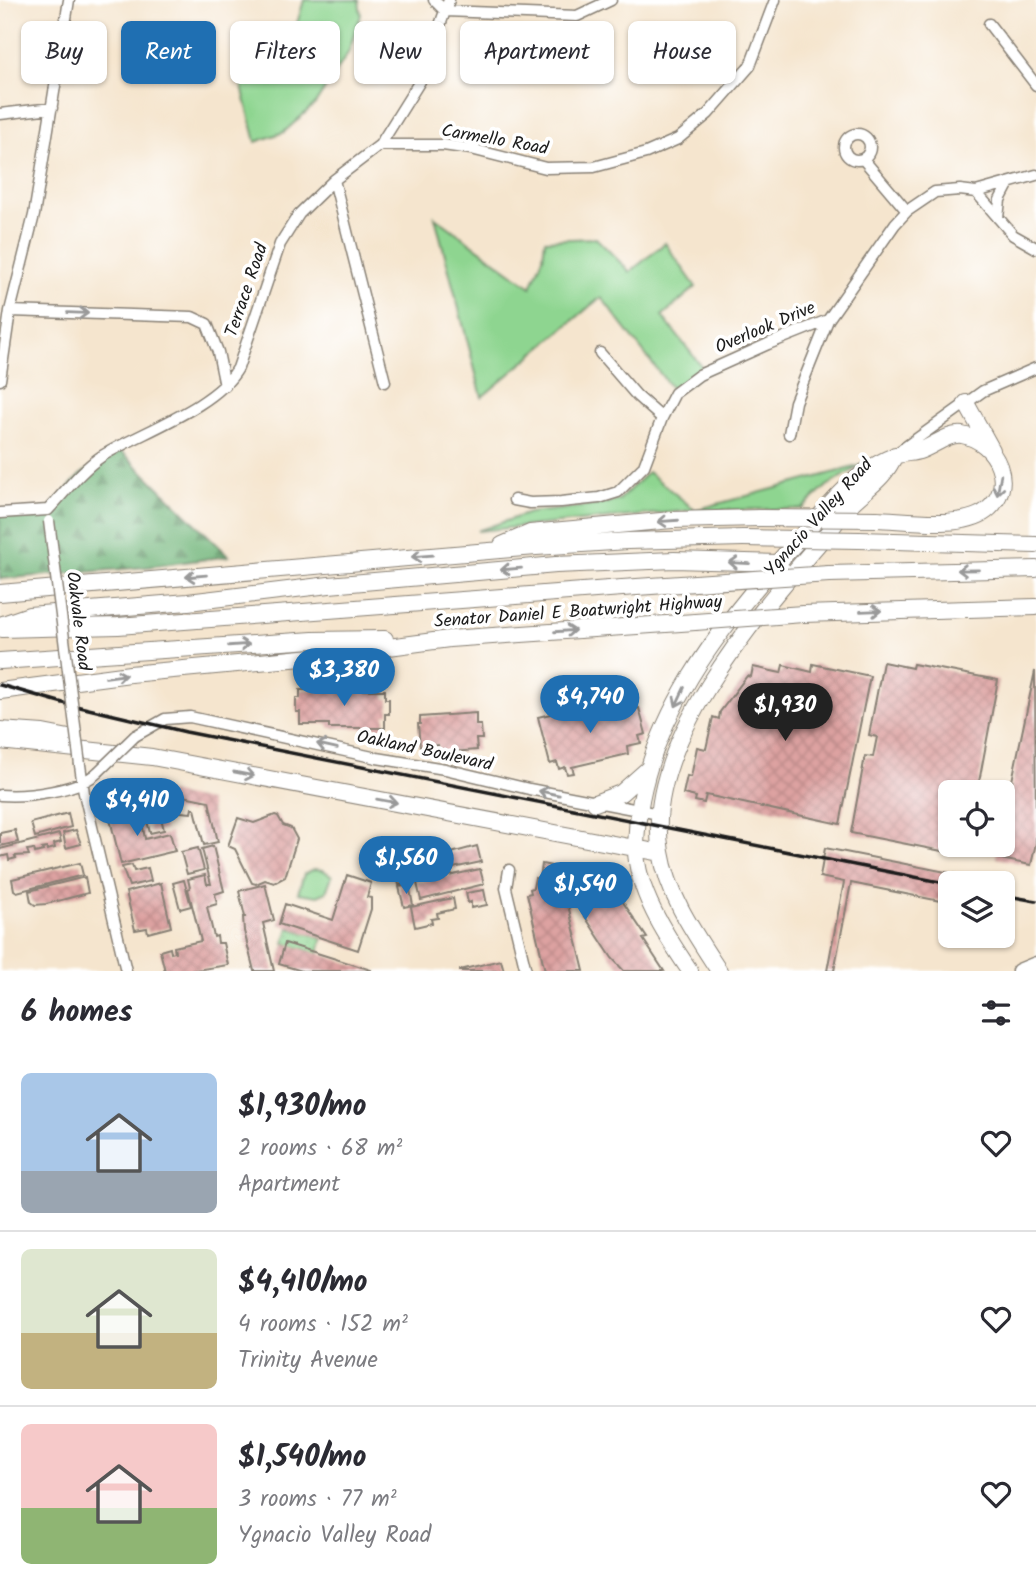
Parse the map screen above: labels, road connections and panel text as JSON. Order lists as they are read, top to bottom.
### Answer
{
  "streets": {
    "highway": ["Ygnacio Valley Road", "Senator Daniel E Boatwright Highway"],
    "street": [
      "Carmello Road",
      "Terrace Road",
      "Overlook Drive",
      "Oakvale Road",
      "Oakland Boulevard"
    ]
  },
  "crossings": [
    ["Carmello Road", "Terrace Road"],
    ["Terrace Road", "Oakvale Road"],
    ["Ygnacio Valley Road", "Oakland Boulevard"],
    ["Oakvale Road", "Oakland Boulevard"]
  ],
  "one_way": ["Oakland Boulevard"],
  "page": {
    "chip": [
      "Buy",
      "Rent",
      "Filters",
      "New",
      "Apartment",
      "House"
    ],
    "price": [
      "$3,380",
      "$4,740",
      "$1,930",
      "$4,410",
      "$1,560",
      "$1,540"
    ],
    "heading": "6 homes",
    "list": [
      {
        "name": "$1,930/mo",
        "note": "2 rooms · 68 m² · Apartment"
      },
      {
        "name": "$4,410/mo",
        "note": "4 rooms · 152 m² · Trinity Avenue"
      },
      {
        "name": "$1,540/mo",
        "note": "3 rooms · 77 m² · Ygnacio Valley Road"
      }
    ]
  }
}
